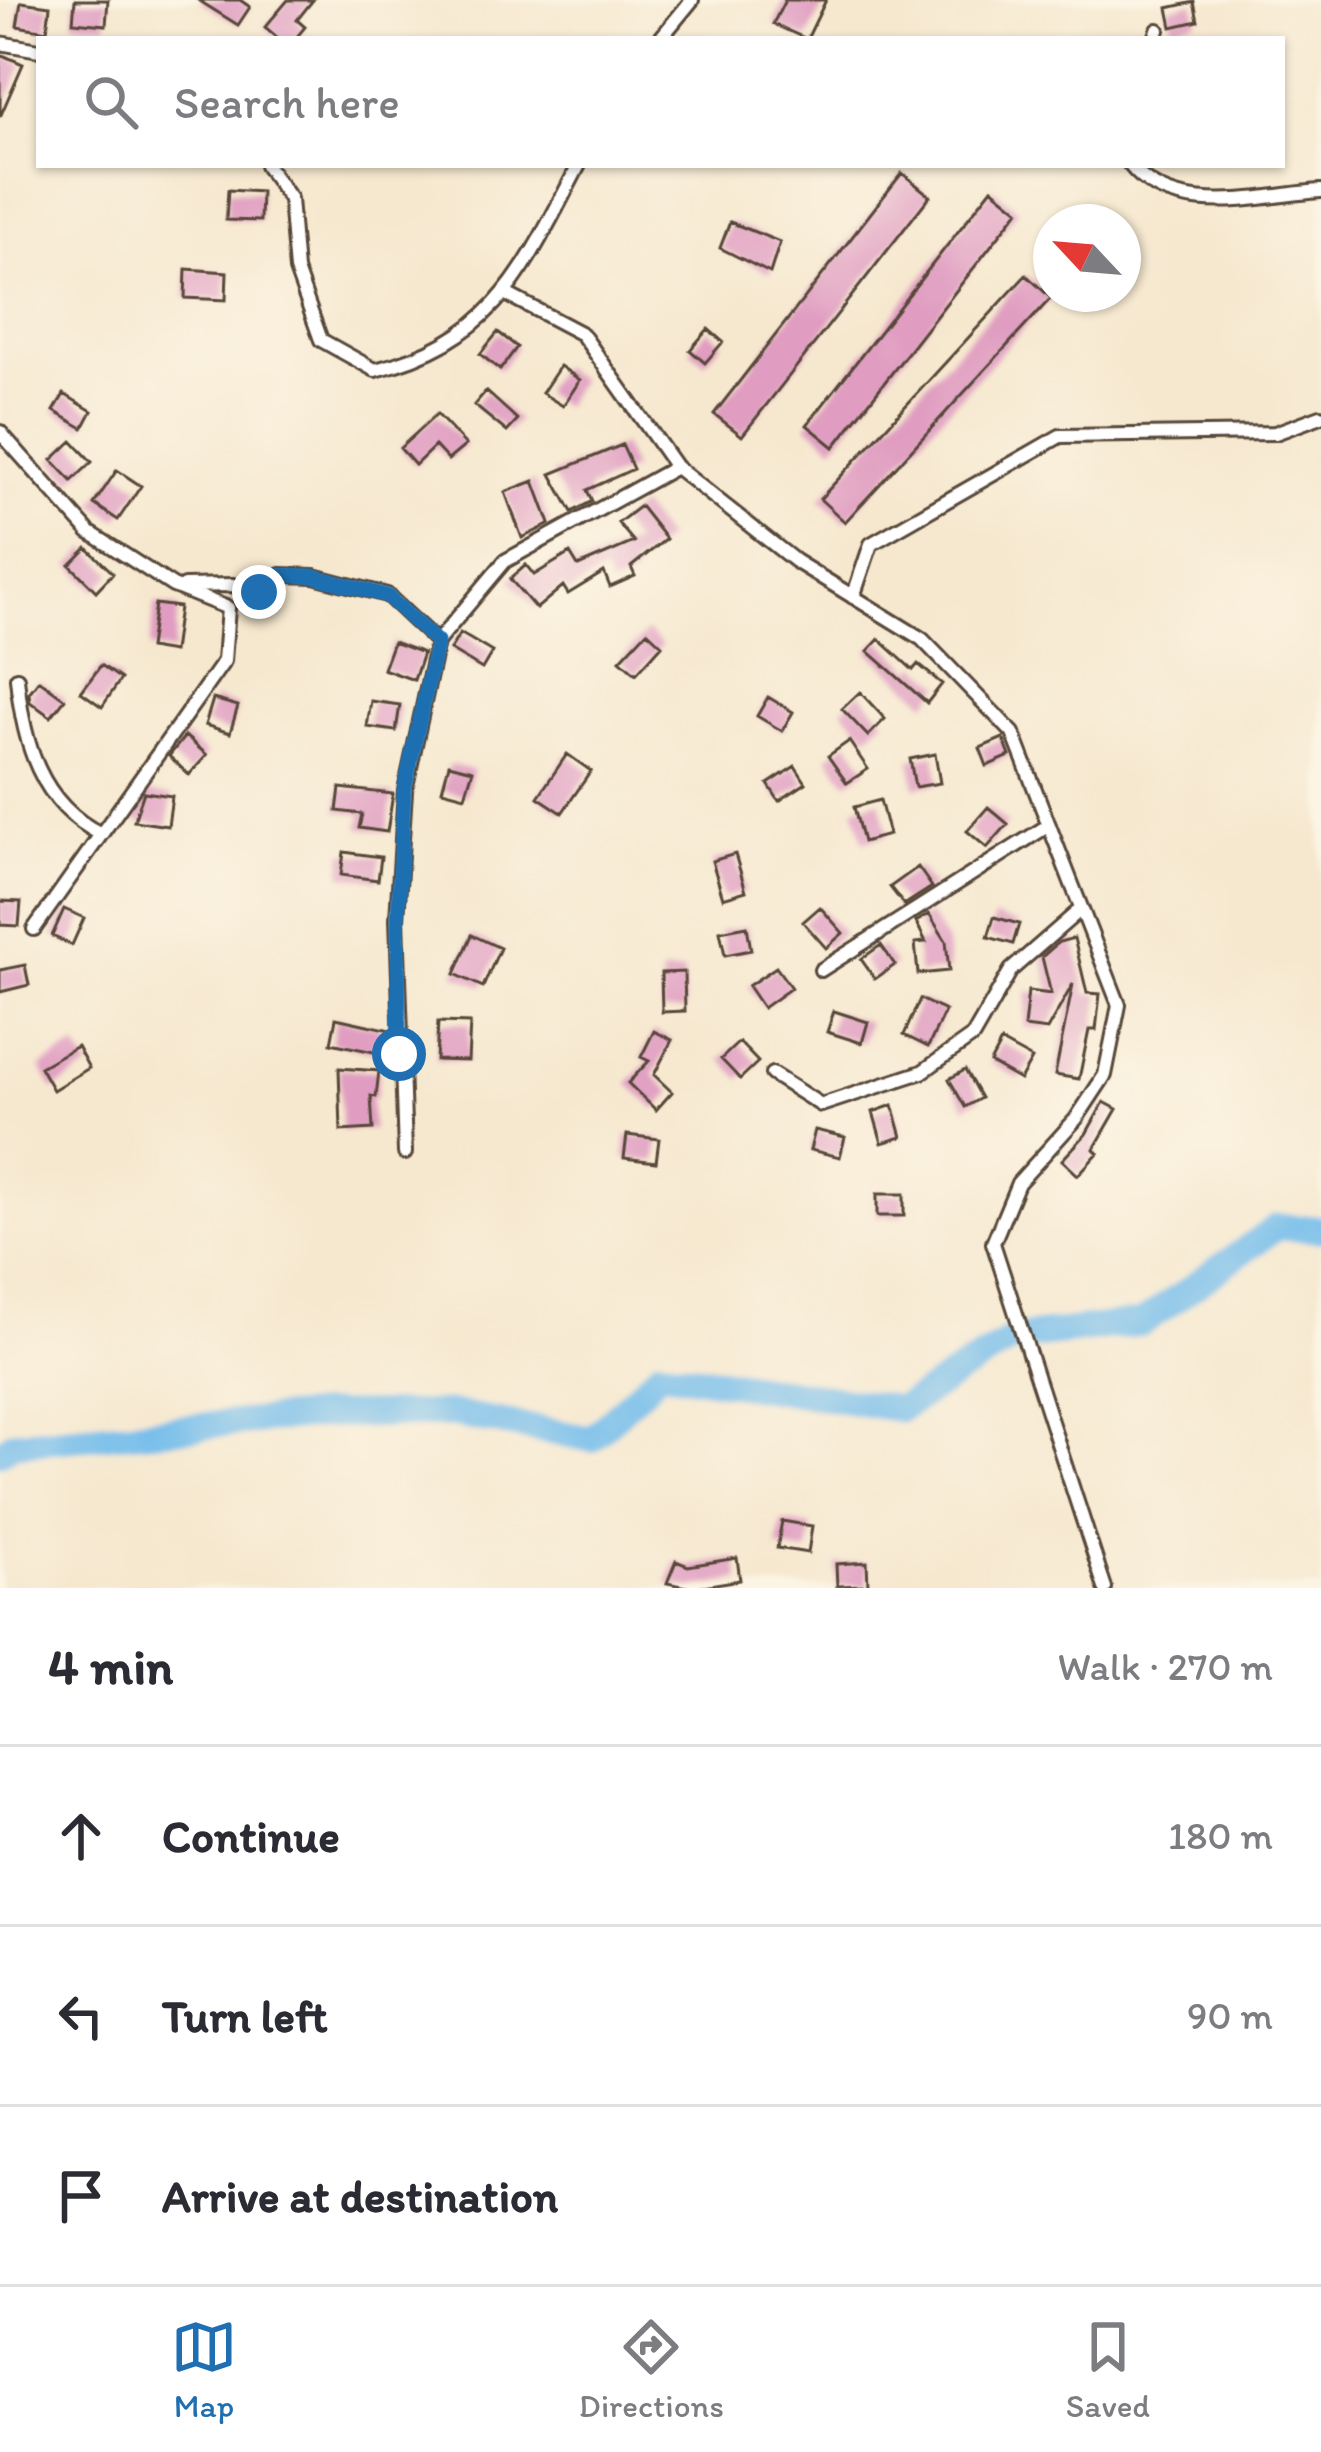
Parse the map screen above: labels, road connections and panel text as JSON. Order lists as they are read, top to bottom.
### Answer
{
  "north": "top left",
  "page": {
    "search": "Search here",
    "heading": ["4 min", "Walk · 270 m"],
    "list": [
      ["Continue", "180 m"],
      ["Turn left", "90 m"],
      "Arrive at destination"
    ],
    "nav": ["Map", "Directions", "Saved"]
  }
}
